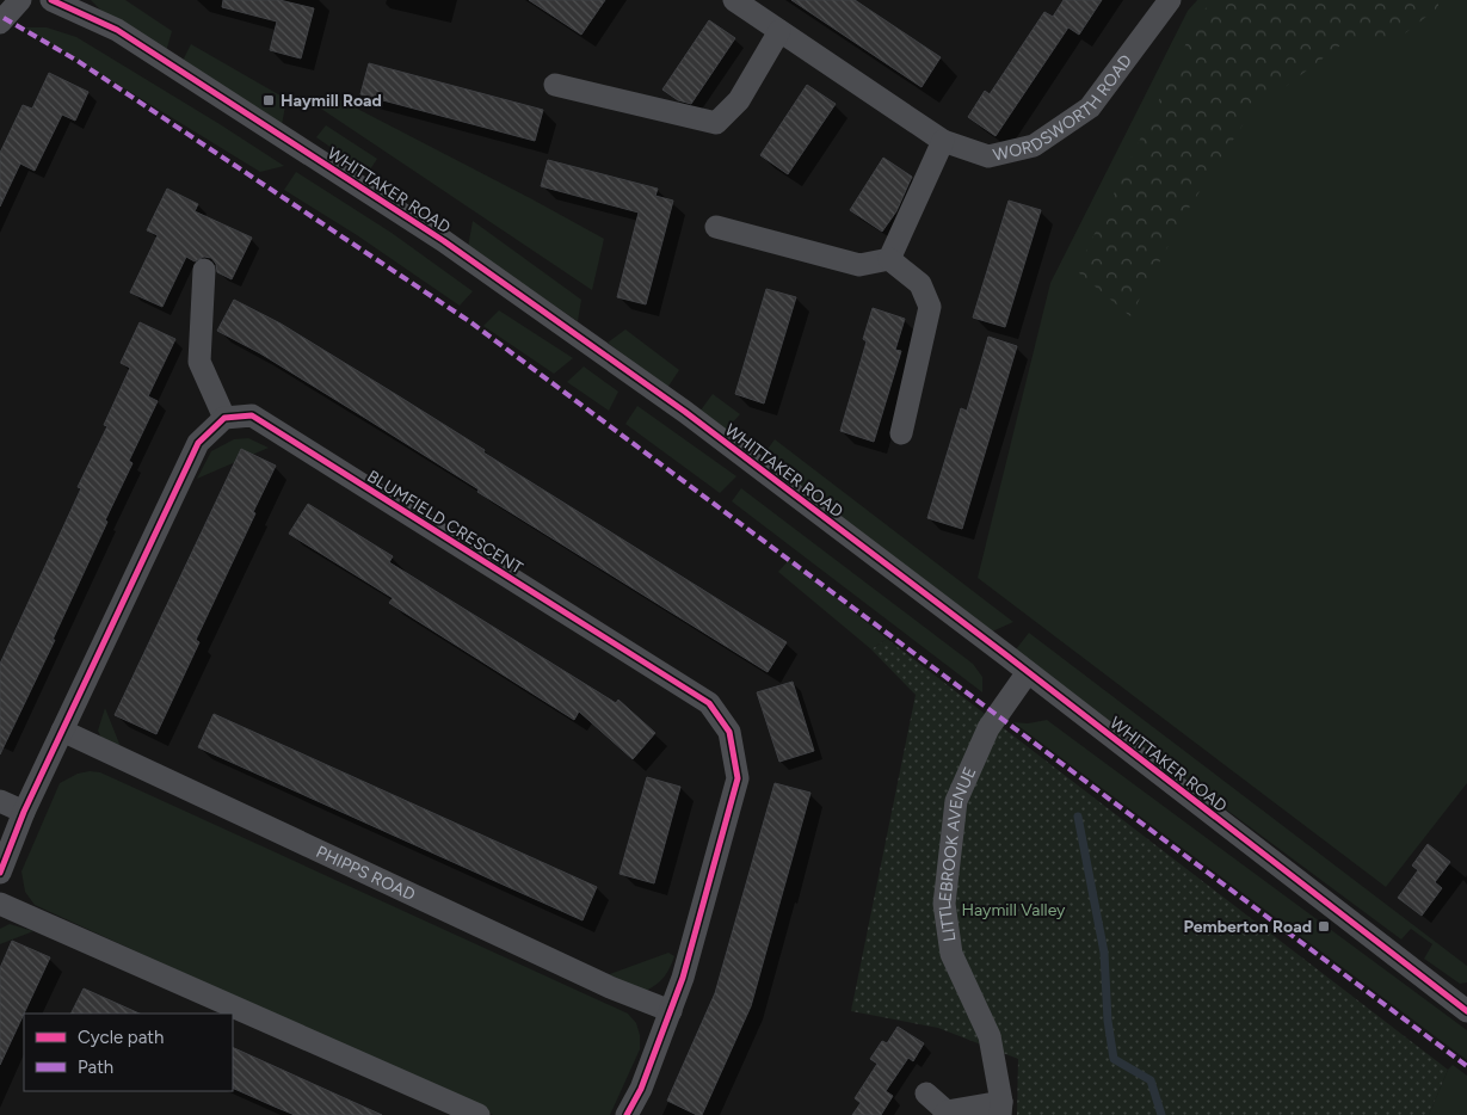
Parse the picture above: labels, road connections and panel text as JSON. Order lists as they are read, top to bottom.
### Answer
{
  "streets": {
    "street": [
      "WORDSWORTH ROAD",
      "WHITTAKER ROAD",
      "BLUMFIELD CRESCENT",
      "LITTLEBROOK AVENUE",
      "PHIPPS ROAD"
    ]
  },
  "crossings": [
    ["WHITTAKER ROAD", "LITTLEBROOK AVENUE"],
    ["BLUMFIELD CRESCENT", "PHIPPS ROAD"]
  ],
  "parks": ["Haymill Valley"],
  "places": {
    "transit": ["Haymill Road", "Pemberton Road"]
  },
  "legend": ["Cycle path", "Path"]
}
